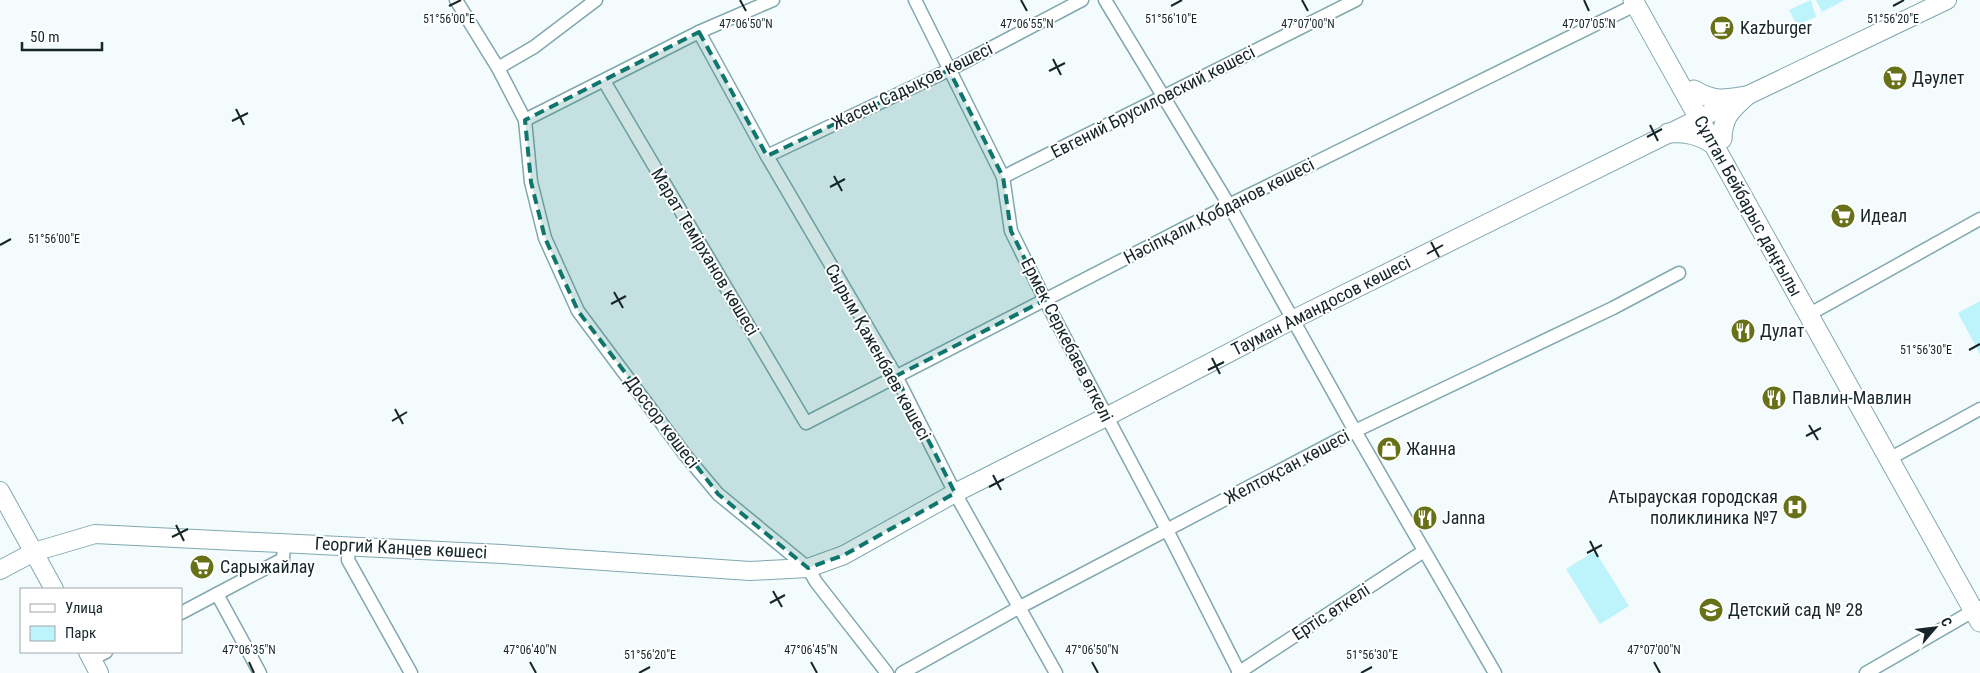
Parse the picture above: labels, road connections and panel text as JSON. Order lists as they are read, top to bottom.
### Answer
{
  "streets": {
    "main road": ["Сұлтан Бейбарыс даңғылы", "Тауман Амандосов көшесі", "Георгий Канцев көшесі"],
    "street": [
      "Жасен Садықов көшесі",
      "Евгений Брусиловский көшесі",
      "Нәсіпқали Қобданов көшесі",
      "Марат Темірханов көшесі",
      "Ермек Серкебаев өткелі",
      "Сырым Қаженбаев көшесі",
      "Доссор көшесі",
      "Желтоқсан көшесі",
      "Ертіс өткелі"
    ]
  },
  "crossings": [
    ["Жасен Садықов көшесі", "Ермек Серкебаев өткелі"],
    ["Жасен Садықов көшесі", "Сырым Қаженбаев көшесі"],
    ["Евгений Брусиловский көшесі", "Ермек Серкебаев өткелі"],
    ["Сұлтан Бейбарыс даңғылы", "Нәсіпқали Қобданов көшесі"],
    ["Сұлтан Бейбарыс даңғылы", "Тауман Амандосов көшесі"],
    ["Нәсіпқали Қобданов көшесі", "Марат Темірханов көшесі"],
    ["Нәсіпқали Қобданов көшесі", "Ермек Серкебаев өткелі"],
    ["Нәсіпқали Қобданов көшесі", "Сырым Қаженбаев көшесі"],
    ["Тауман Амандосов көшесі", "Ермек Серкебаев өткелі"],
    ["Тауман Амандосов көшесі", "Сырым Қаженбаев көшесі"],
    ["Тауман Амандосов көшесі", "Доссор көшесі"],
    ["Тауман Амандосов көшесі", "Георгий Канцев көшесі"],
    ["Ермек Серкебаев өткелі", "Желтоқсан көшесі"],
    ["Ермек Серкебаев өткелі", "Ертіс өткелі"],
    ["Сырым Қаженбаев көшесі", "Желтоқсан көшесі"],
    ["Доссор көшесі", "Георгий Канцев көшесі"]
  ],
  "places": {
    "cafe": ["Kazburger"],
    "supermarket": ["Дәулет", "Идеал", "Сарыжайлау"],
    "restaurant": ["Дулат", "Павлин-Мавлин", "Janna"],
    "shop": ["Жанна"],
    "hospital": ["Атырауская городская поликлиника №7"],
    "school or university": ["Детский сад № 28"]
  },
  "legend": ["Улица", "Парк"],
  "scale_bar": "50 m",
  "north": "top right",
  "coordinates": [
    "51°56'00\"E",
    "51°56'10\"E",
    "51°56'20\"E",
    "47°06'50\"N",
    "47°06'55\"N",
    "47°07'00\"N",
    "47°07'05\"N",
    "51°56'30\"E",
    "47°06'35\"N",
    "47°06'40\"N",
    "47°06'45\"N"
  ]
}
